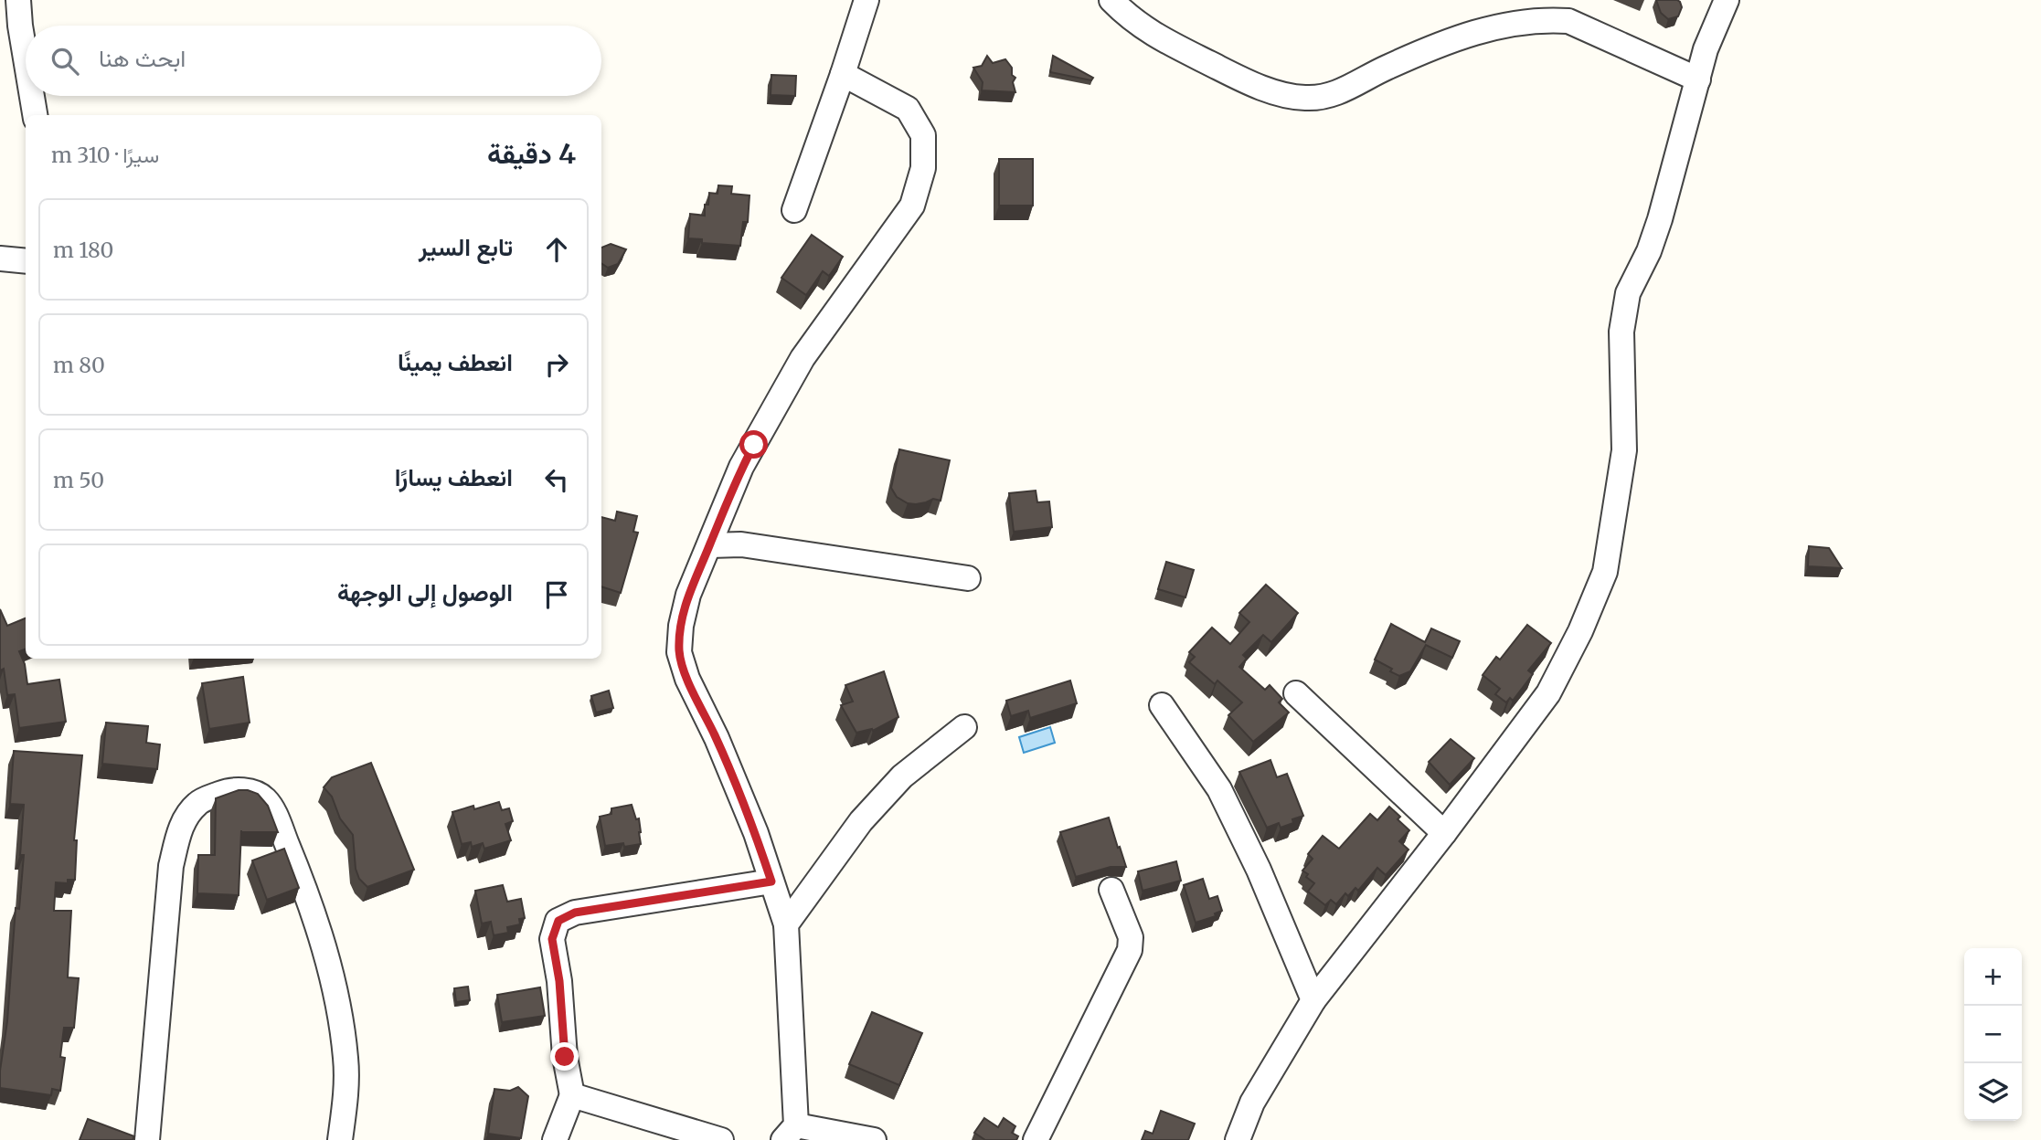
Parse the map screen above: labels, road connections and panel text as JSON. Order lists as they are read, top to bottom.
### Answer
{
  "page": {
    "search": "ابحث هنا",
    "heading": ["4 دقيقة", "سيرًا · 310 m"],
    "list": [
      ["تابع السير", "180 m"],
      ["انعطف يمينًا", "80 m"],
      ["انعطف يسارًا", "50 m"],
      "الوصول إلى الوجهة"
    ],
    "map_buttons": ["+", "−"]
  }
}
